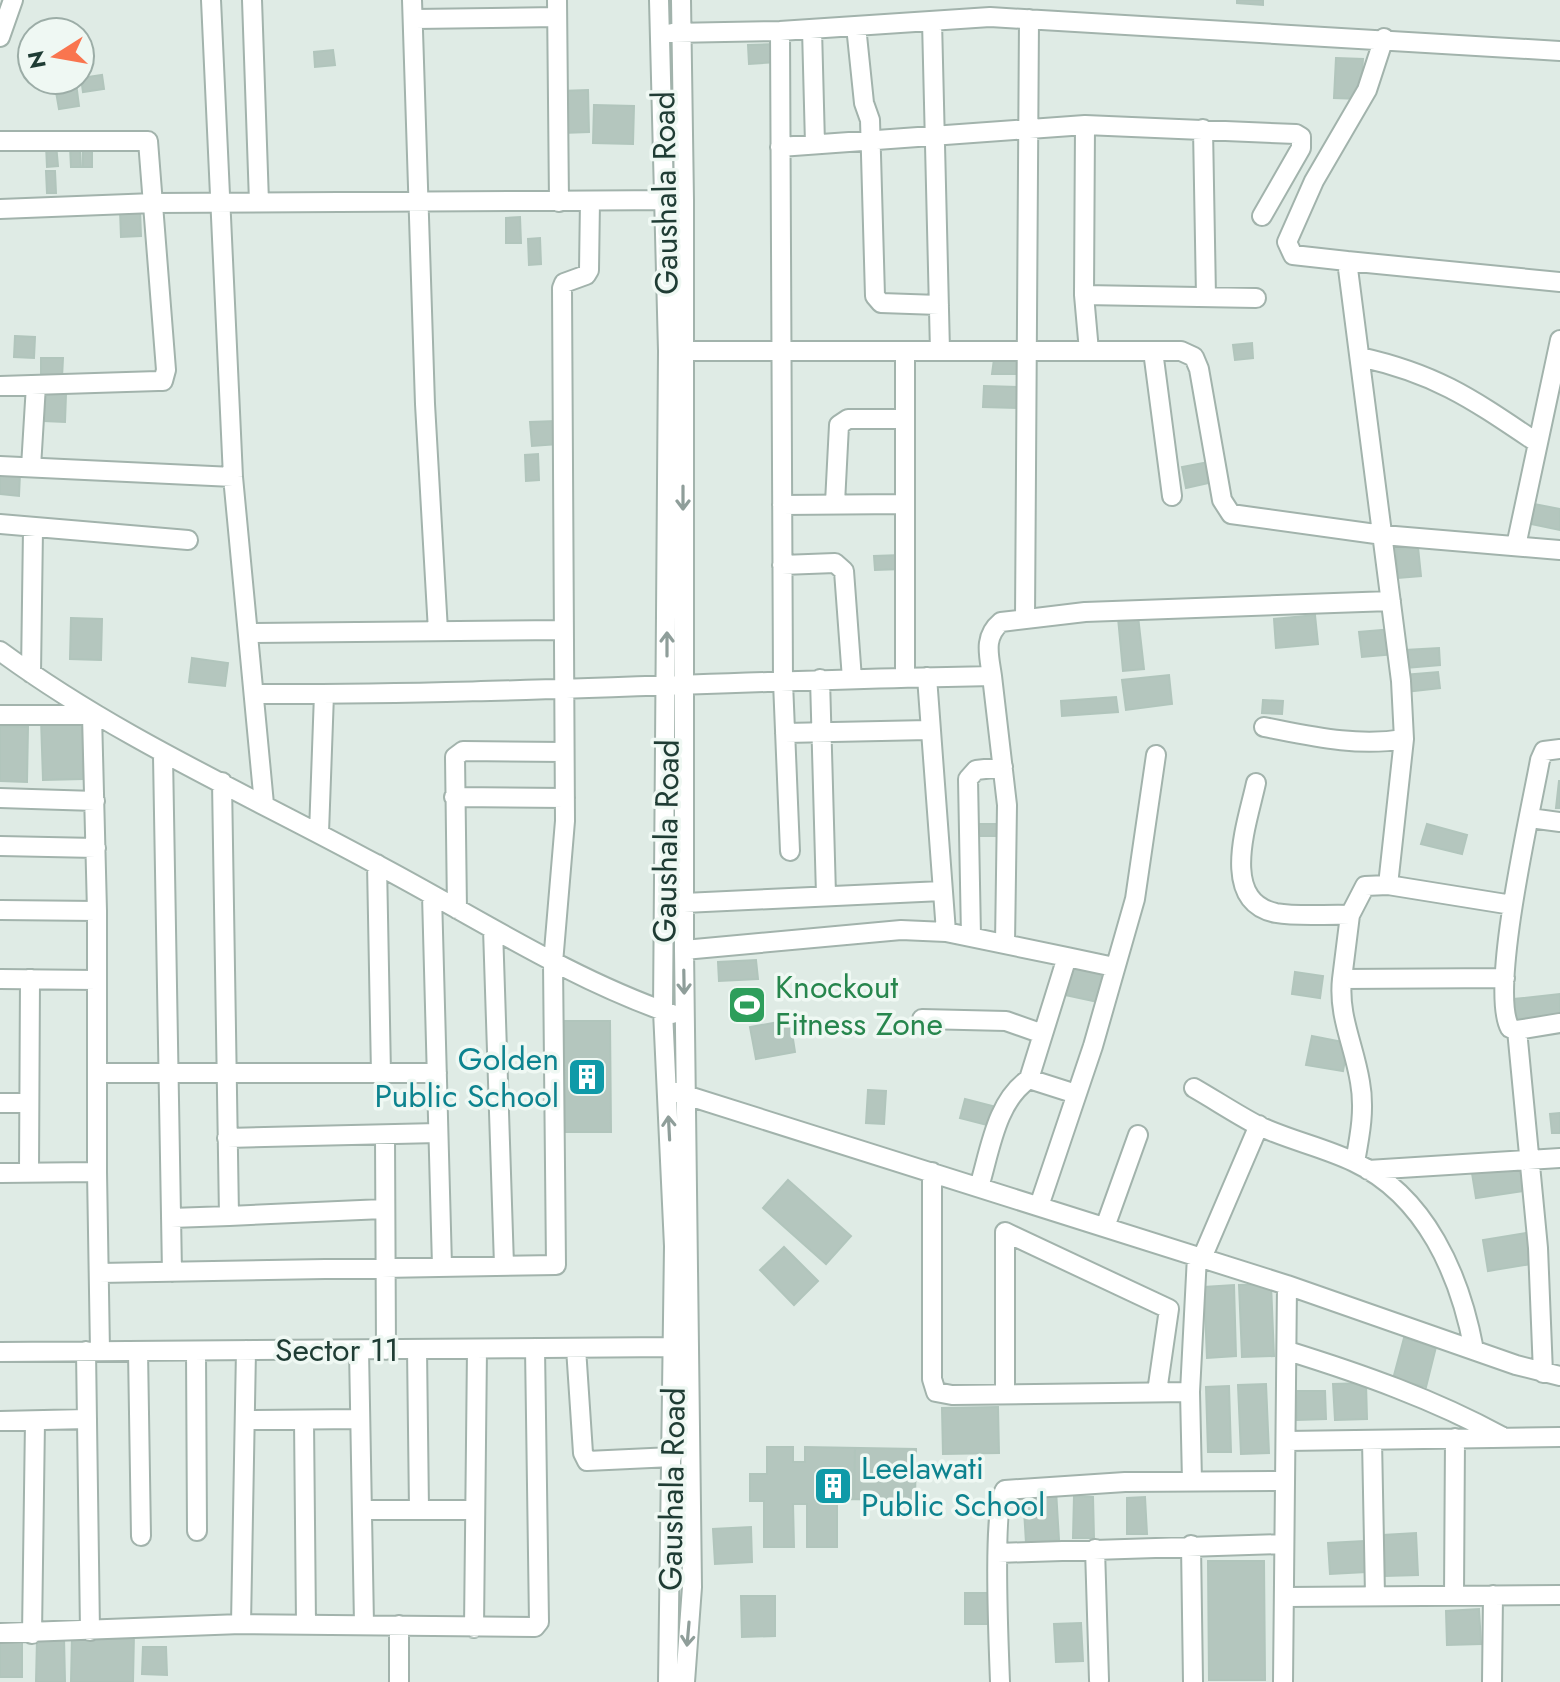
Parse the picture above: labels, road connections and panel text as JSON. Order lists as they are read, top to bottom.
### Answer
{
  "streets": {
    "street": ["Gaushala Road", "Sector 11"]
  },
  "crossings": [
    ["Gaushala Road", "Sector 11"]
  ],
  "places": {
    "sports": ["Knockout Fitness Zone"],
    "building": ["Golden Public School", "Leelawati Public School"]
  },
  "north": "left"
}
